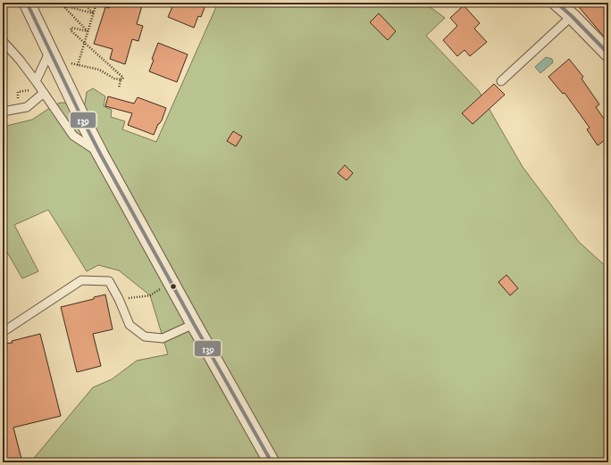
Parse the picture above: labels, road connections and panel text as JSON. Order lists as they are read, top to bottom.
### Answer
{
  "lines": ["transit line 139"]
}
